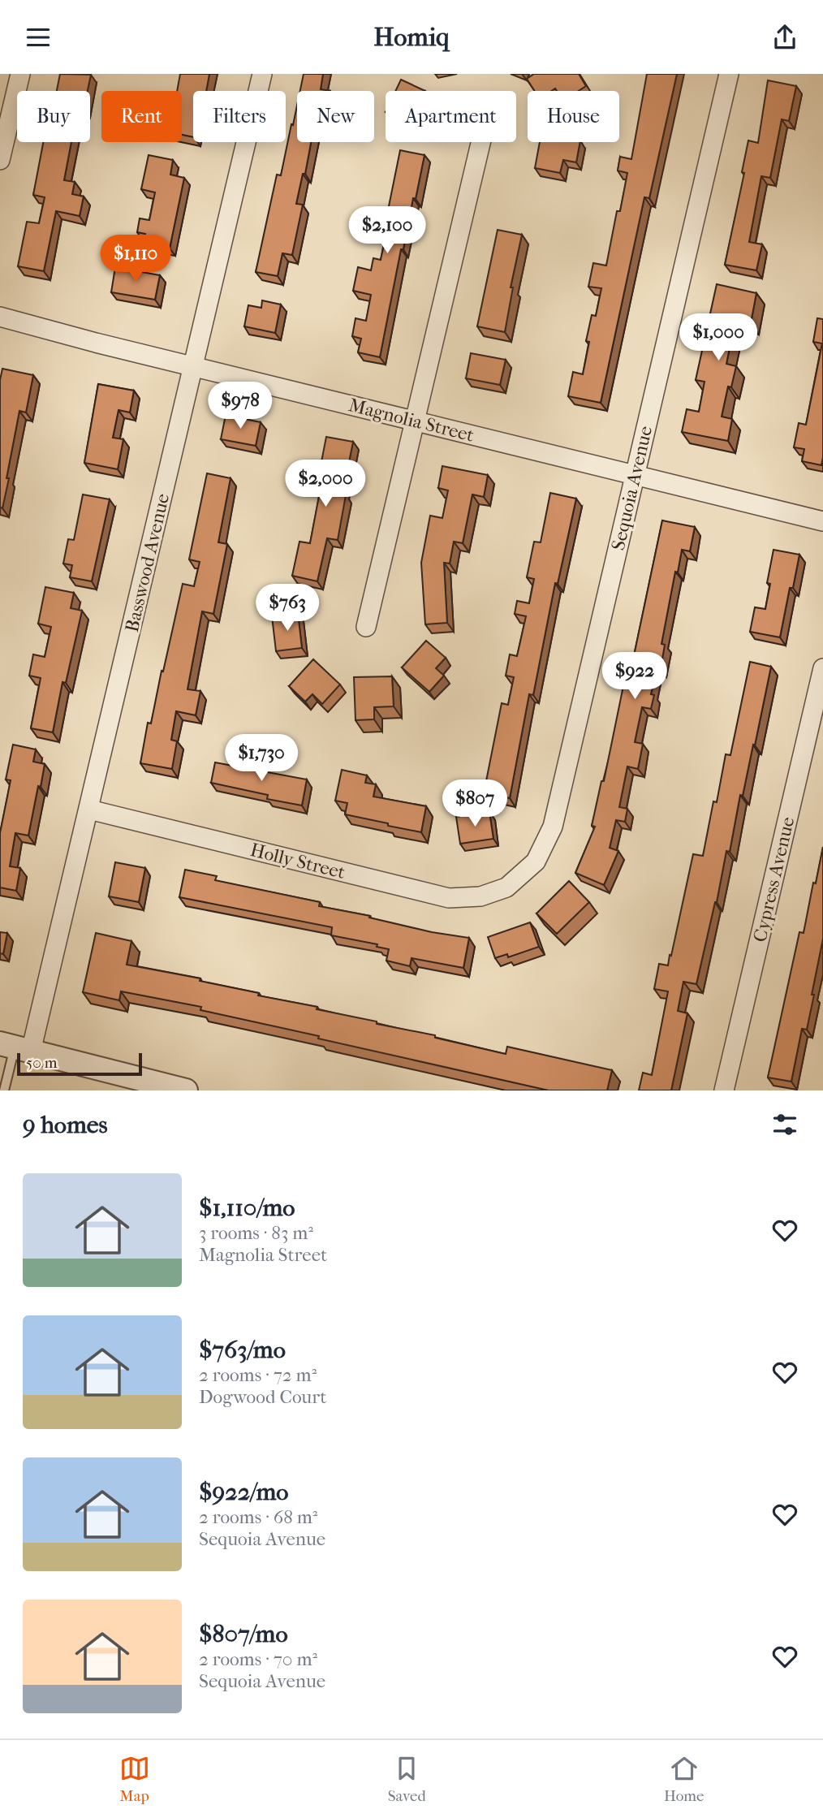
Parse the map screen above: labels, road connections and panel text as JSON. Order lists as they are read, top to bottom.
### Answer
{
  "streets": {
    "street": [
      "Magnolia Street",
      "Sequoia Avenue",
      "Basswood Avenue",
      "Holly Street",
      "Cypress Avenue"
    ]
  },
  "crossings": [
    ["Magnolia Street", "Sequoia Avenue"],
    ["Magnolia Street", "Basswood Avenue"],
    ["Sequoia Avenue", "Holly Street"],
    ["Basswood Avenue", "Holly Street"]
  ],
  "scale_bar": "50 m",
  "page": {
    "header": "Homiq",
    "chip": [
      "Buy",
      "Rent",
      "Filters",
      "New",
      "Apartment",
      "House"
    ],
    "price": [
      "$2,100",
      "$1,110",
      "$1,000",
      "$978",
      "$2,000",
      "$763",
      "$922",
      "$1,730",
      "$807"
    ],
    "scale": "50 m",
    "heading": "9 homes",
    "list": [
      {
        "name": "$1,110/mo",
        "note": "3 rooms · 83 m² · Magnolia Street"
      },
      {
        "name": "$763/mo",
        "note": "2 rooms · 72 m² · Dogwood Court"
      },
      {
        "name": "$922/mo",
        "note": "2 rooms · 68 m² · Sequoia Avenue"
      },
      {
        "name": "$807/mo",
        "note": "2 rooms · 70 m² · Sequoia Avenue"
      }
    ],
    "tabs": ["Map", "Saved", "Home"]
  }
}
